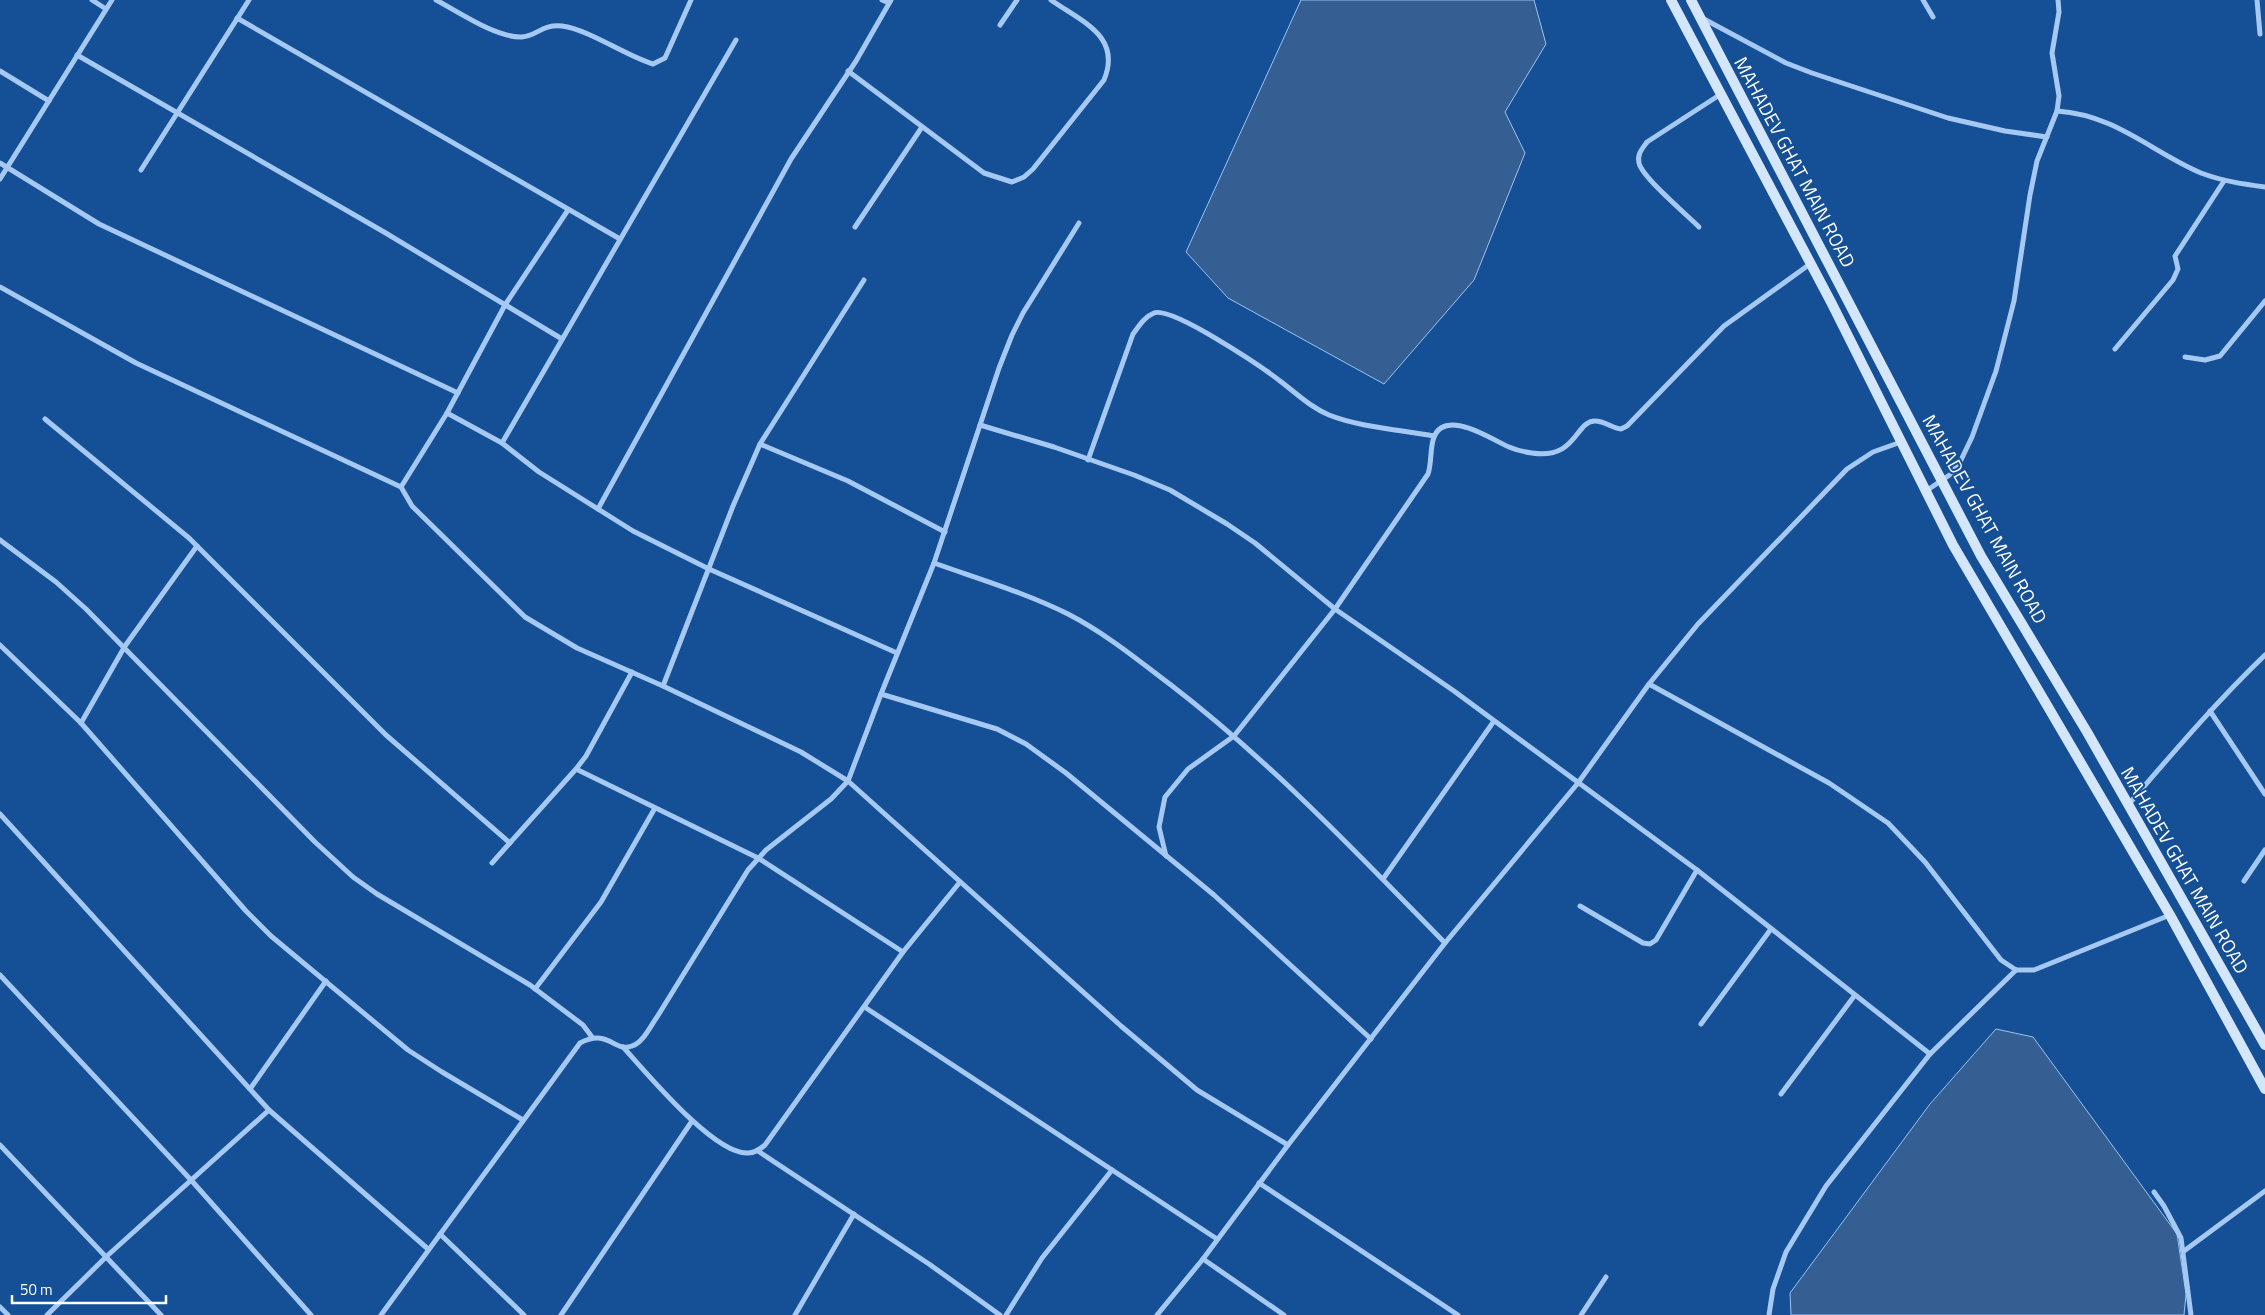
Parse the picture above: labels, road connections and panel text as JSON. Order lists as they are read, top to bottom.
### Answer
{
  "streets": {
    "street": ["MAHADEV GHAT MAIN ROAD"]
  },
  "scale_bar": "50 m"
}
